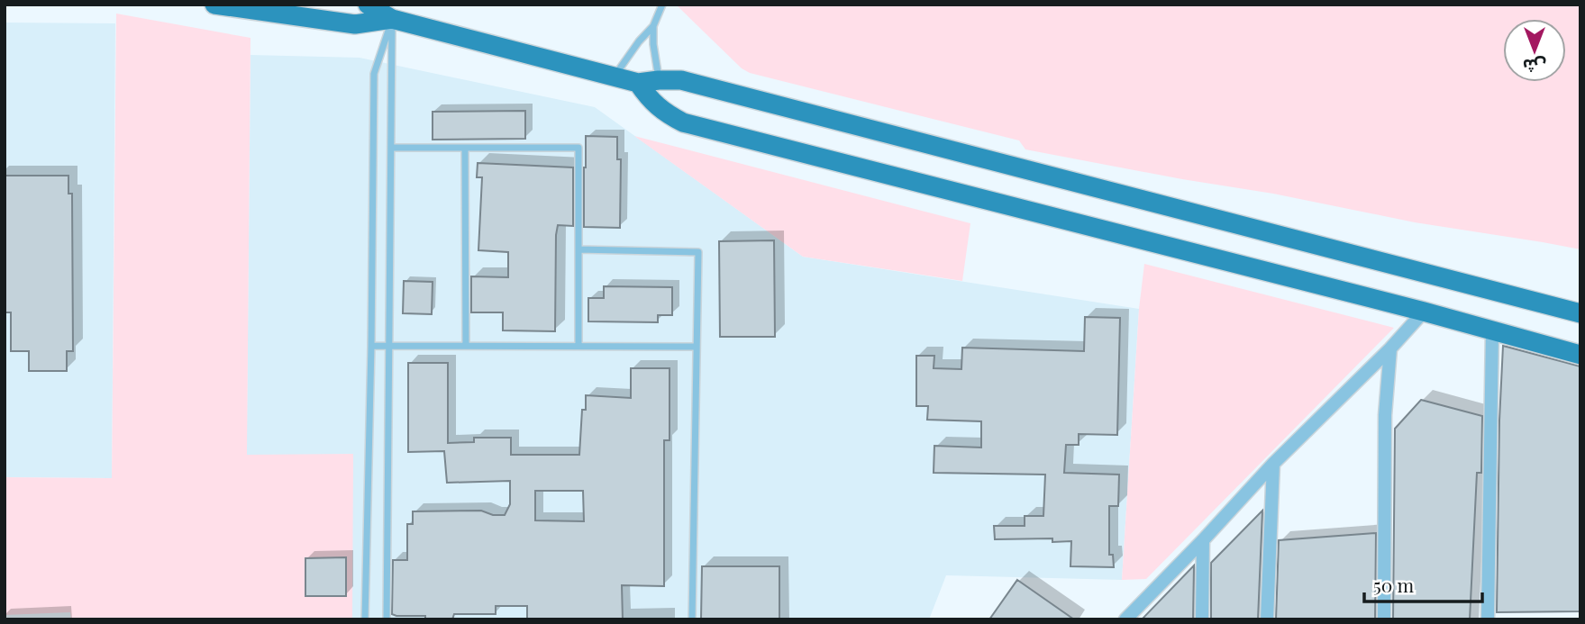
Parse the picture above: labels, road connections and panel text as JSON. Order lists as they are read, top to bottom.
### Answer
{
  "scale_bar": "50 m",
  "north": "bottom"
}
